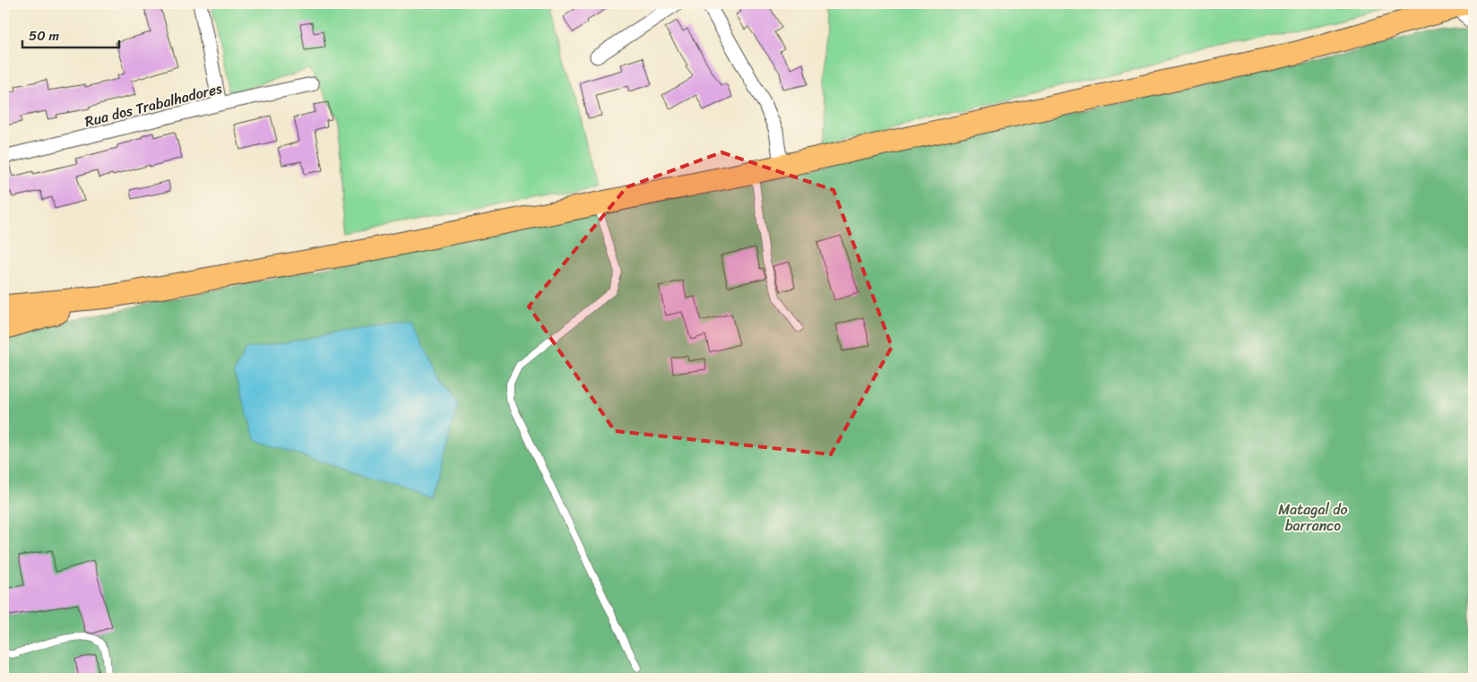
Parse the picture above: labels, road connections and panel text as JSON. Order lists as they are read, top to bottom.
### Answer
{
  "streets": {
    "street": ["Rua dos Trabalhadores"]
  },
  "parks": ["Matagal do barranco"],
  "scale_bar": "50 m"
}
